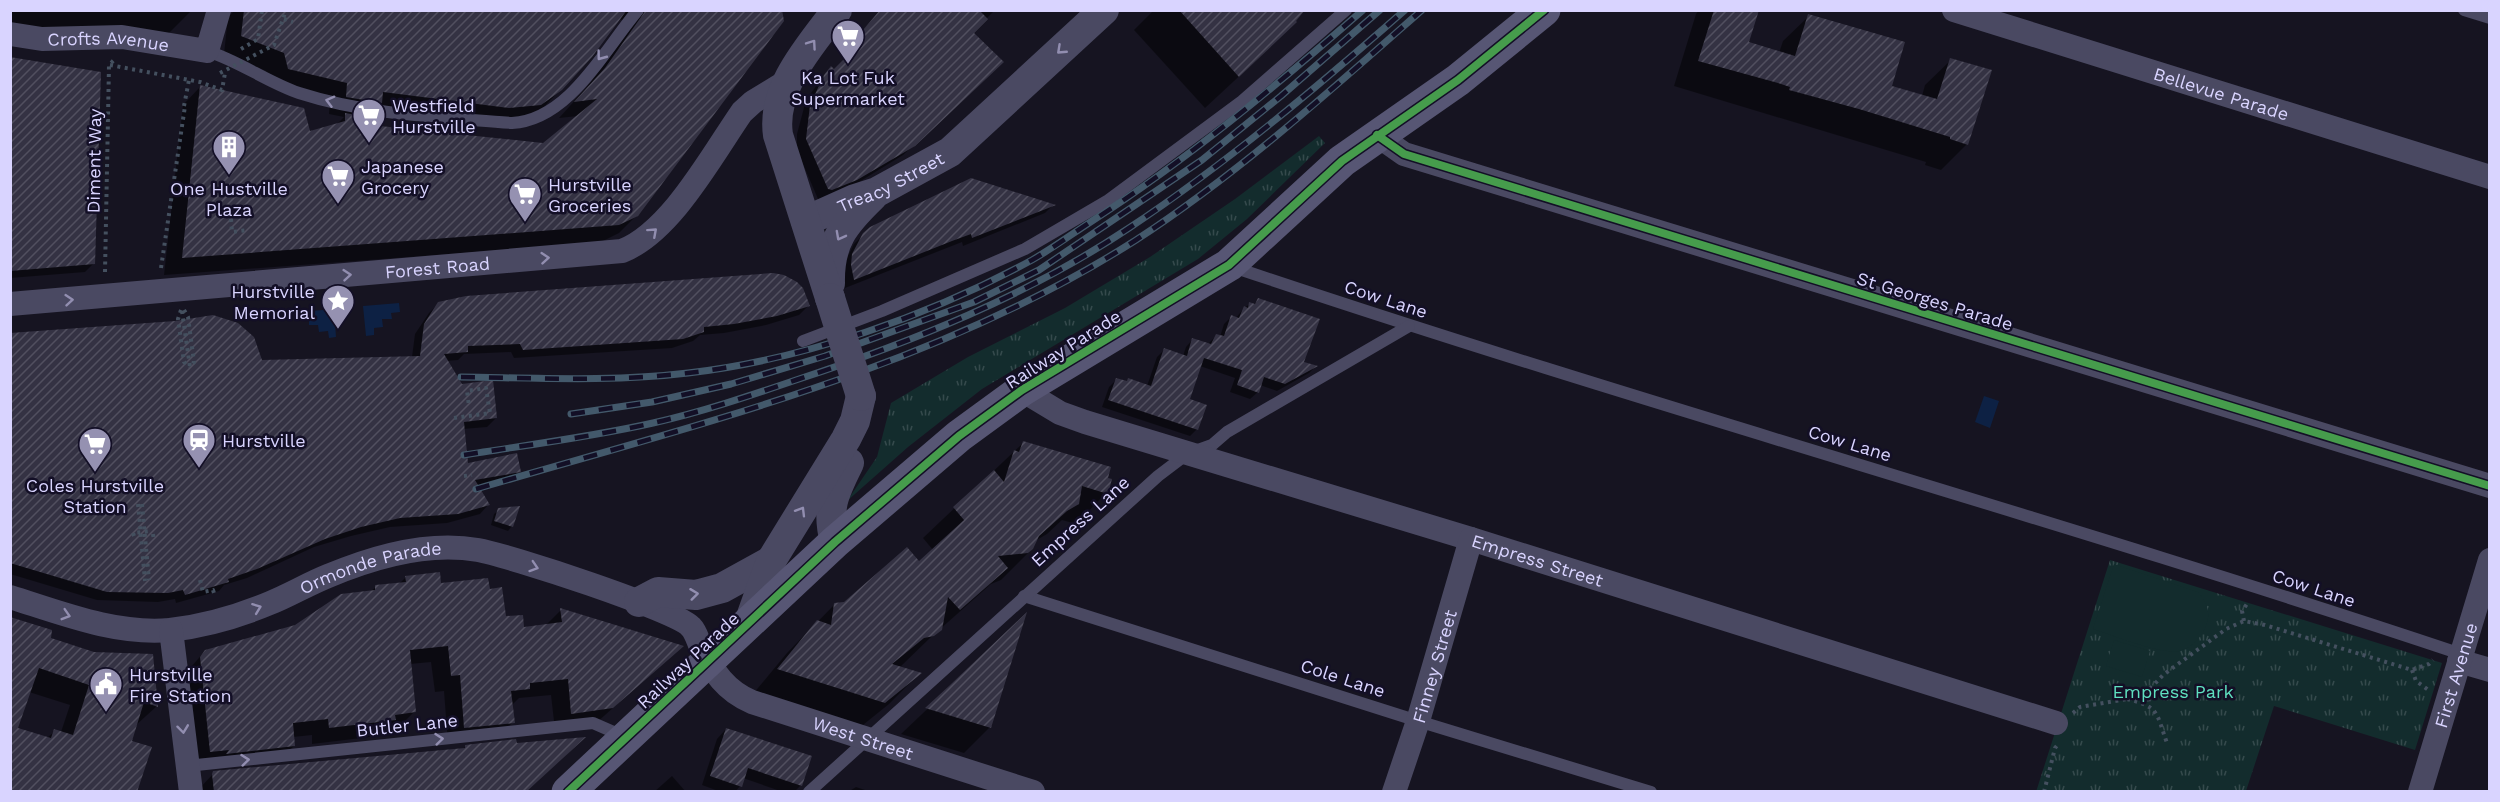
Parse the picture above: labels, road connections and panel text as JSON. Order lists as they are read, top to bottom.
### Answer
{
  "streets": {
    "main road": ["Railway Parade"],
    "street": [
      "Crofts Avenue",
      "Bellevue Parade",
      "Treacy Street",
      "Forest Road",
      "St Georges Parade",
      "Empress Street",
      "Ormonde Parade",
      "Finney Street",
      "First Avenue",
      "West Street"
    ],
    "lane": [
      "Cow Lane",
      "Empress Lane",
      "Cole Lane",
      "Butler Lane"
    ],
    "path": ["Diment Way"]
  },
  "crossings": [
    ["Treacy Street", "Forest Road"],
    ["Cow Lane", "Railway Parade"],
    ["Cow Lane", "Empress Lane"],
    ["Cow Lane", "First Avenue"],
    ["St Georges Parade", "Railway Parade"],
    ["Railway Parade", "Empress Street"],
    ["Railway Parade", "Ormonde Parade"],
    ["Railway Parade", "Butler Lane"],
    ["Railway Parade", "West Street"],
    ["Empress Lane", "Empress Street"],
    ["Empress Lane", "Cole Lane"],
    ["Empress Lane", "West Street"],
    ["Empress Street", "Finney Street"],
    ["Ormonde Parade", "West Street"],
    ["Finney Street", "Cole Lane"]
  ],
  "one_way": [
    "Treacy Street",
    "Forest Road",
    "Ormonde Parade",
    "Butler Lane"
  ],
  "parks": ["Empress Park"],
  "places": {
    "supermarket": [
      "Ka Lot Fuk Supermarket",
      "Westfield Hurstville",
      "Japanese Grocery",
      "Hurstville Groceries",
      "Coles Hurstville Station"
    ],
    "building": ["One Hustville Plaza"],
    "place": ["Hurstville Memorial"],
    "station": ["Hurstville"],
    "public building": ["Hurstville Fire Station"]
  }
}
